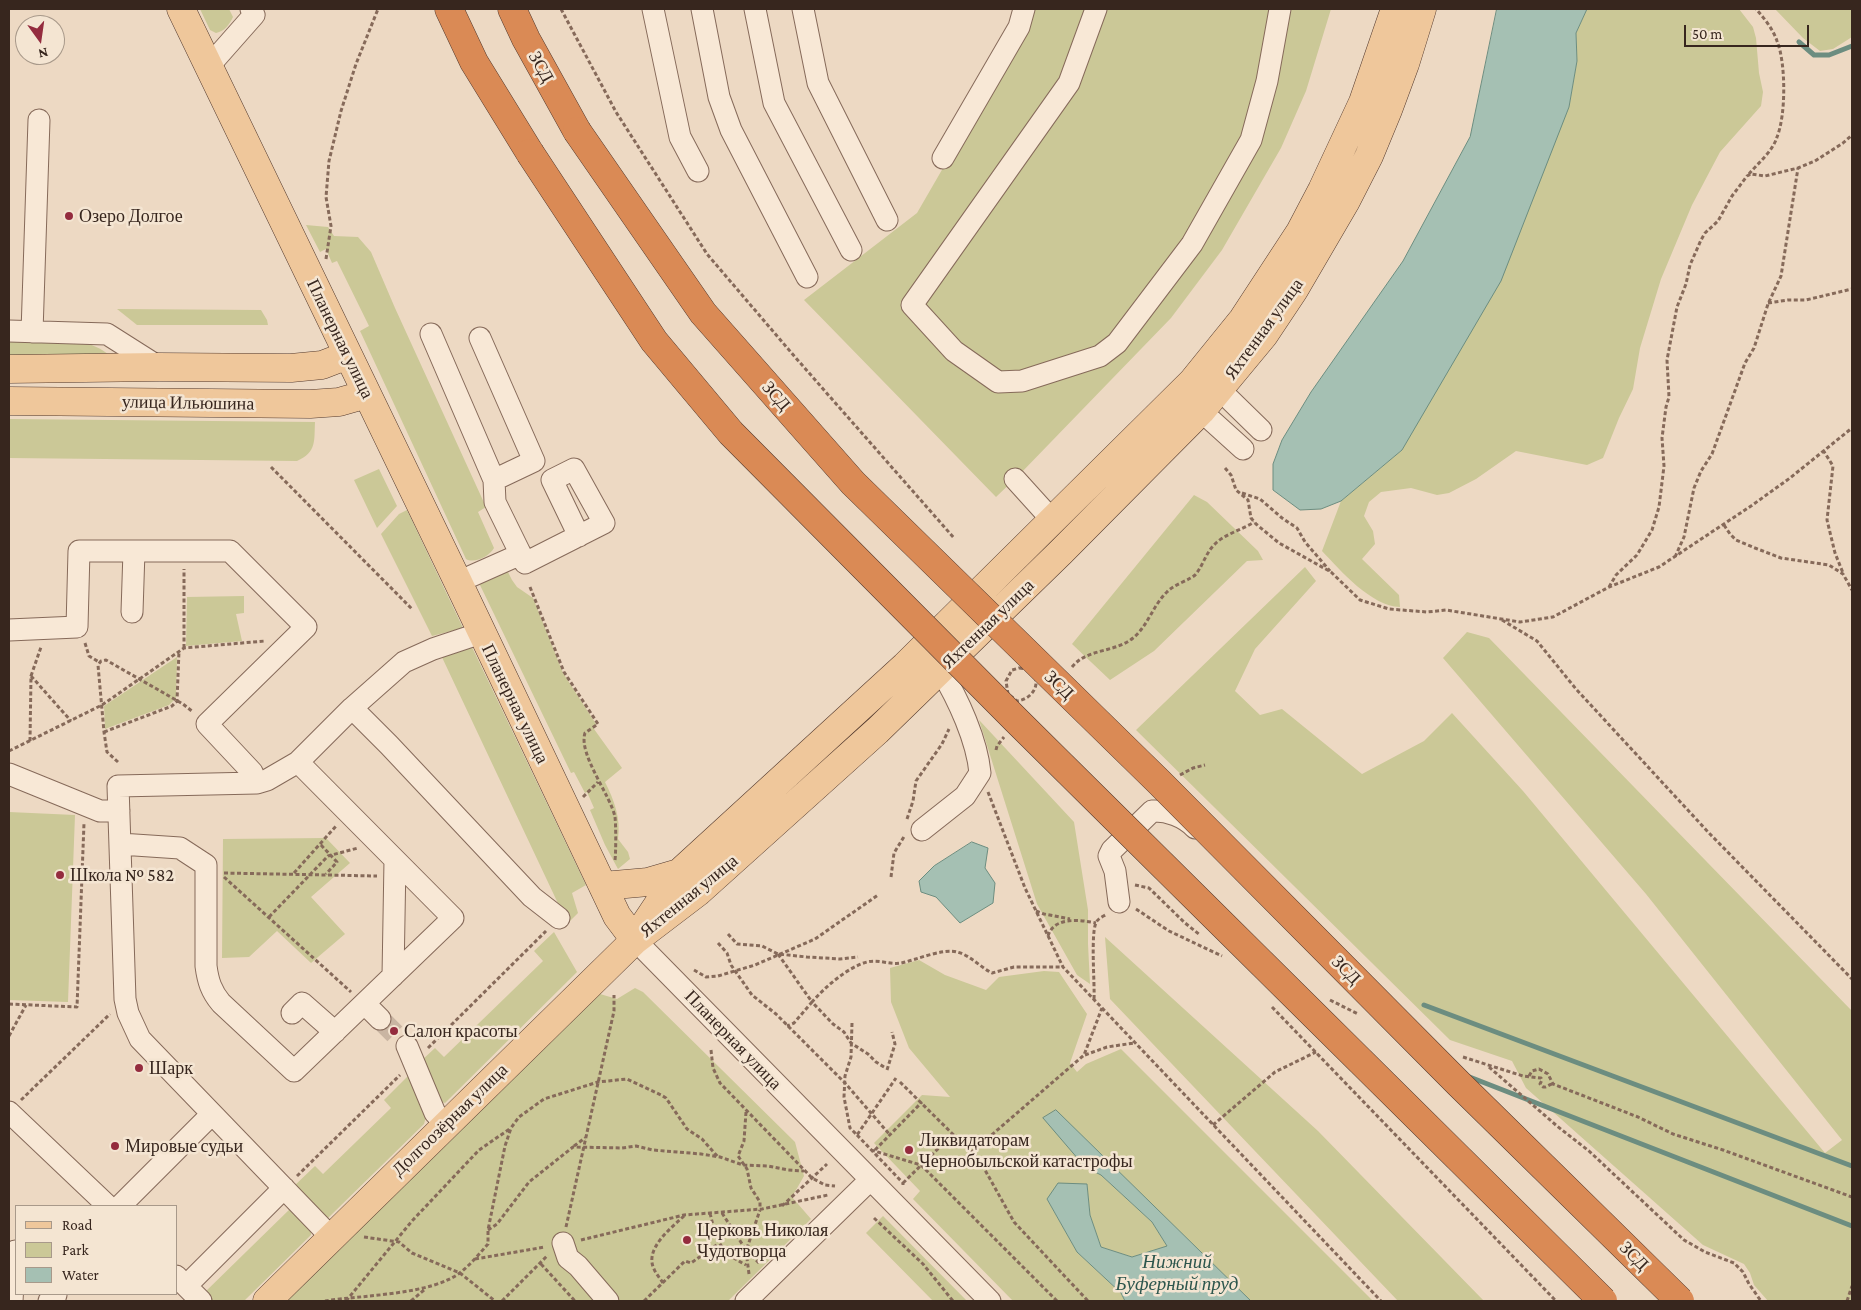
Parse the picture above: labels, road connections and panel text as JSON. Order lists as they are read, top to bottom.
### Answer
{
  "streets": {
    "highway": ["ЗСД"],
    "main road": [
      "Яхтенная улица",
      "Планерная улица",
      "улица Ильюшина",
      "Долгоозёрная улица"
    ]
  },
  "crossings": [
    ["Яхтенная улица", "Планерная улица"],
    ["Яхтенная улица", "Долгоозёрная улица"],
    ["Планерная улица", "улица Ильюшина"],
    ["Планерная улица", "Долгоозёрная улица"]
  ],
  "water": ["Нижний Буферный пруд"],
  "places": [
    "Озеро Долгое",
    "Школа № 582",
    "Салон красоты",
    "Шарк",
    "Мировые судьи",
    "Ликвидаторам Чернобыльской катастрофы",
    "Церковь Николая Чудотворца"
  ],
  "legend": ["Road", "Park", "Water"],
  "scale_bar": "50 m",
  "north": "bottom"
}
